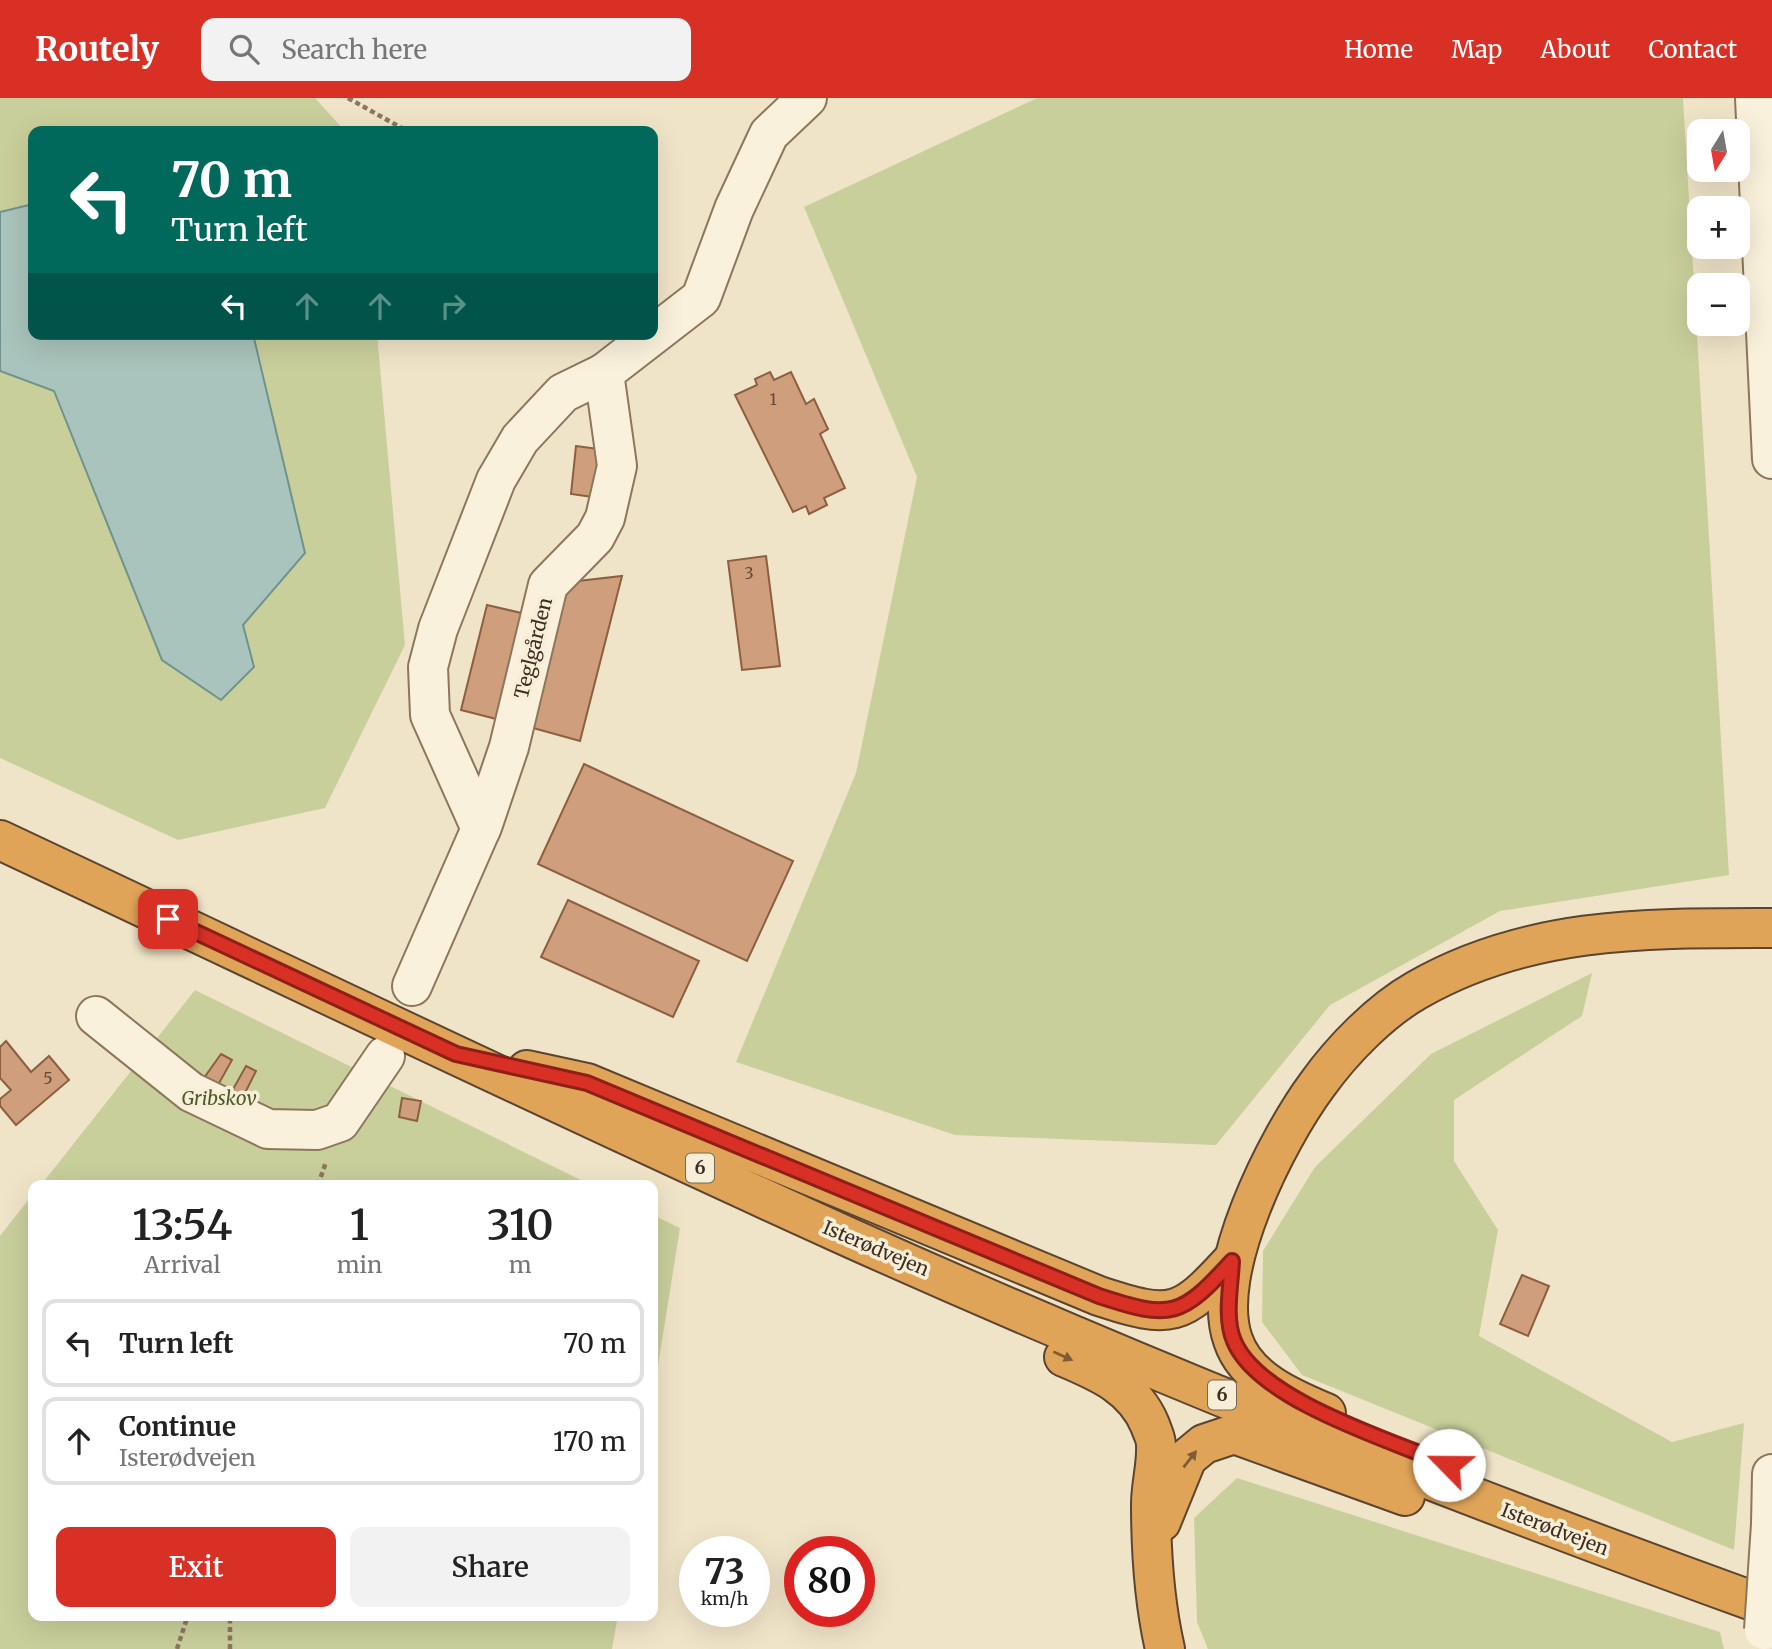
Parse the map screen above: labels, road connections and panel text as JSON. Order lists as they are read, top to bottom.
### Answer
{
  "streets": {
    "highway": ["6", "Isterødvejen"],
    "street": ["Teglgården"]
  },
  "parks": ["Gribskov"],
  "house_numbers": ["1", "3", "5"],
  "north": "bottom",
  "page": {
    "header": "Routely",
    "search": "Search here",
    "nav": [
      "Home",
      "Map",
      "About",
      "Contact"
    ],
    "map_buttons": ["+", "−"],
    "turn": ["70 m", "Turn left"],
    "eta": [
      "13:54",
      "Arrival",
      "1",
      "min",
      "310",
      "m"
    ],
    "list": [
      {
        "name": "Turn left",
        "value": "70 m"
      },
      {
        "name": "Continue",
        "note": "Isterødvejen",
        "value": "170 m"
      }
    ],
    "buttons": ["Exit", "Share"],
    "speed": "73 km/h",
    "limit": "80"
  }
}
